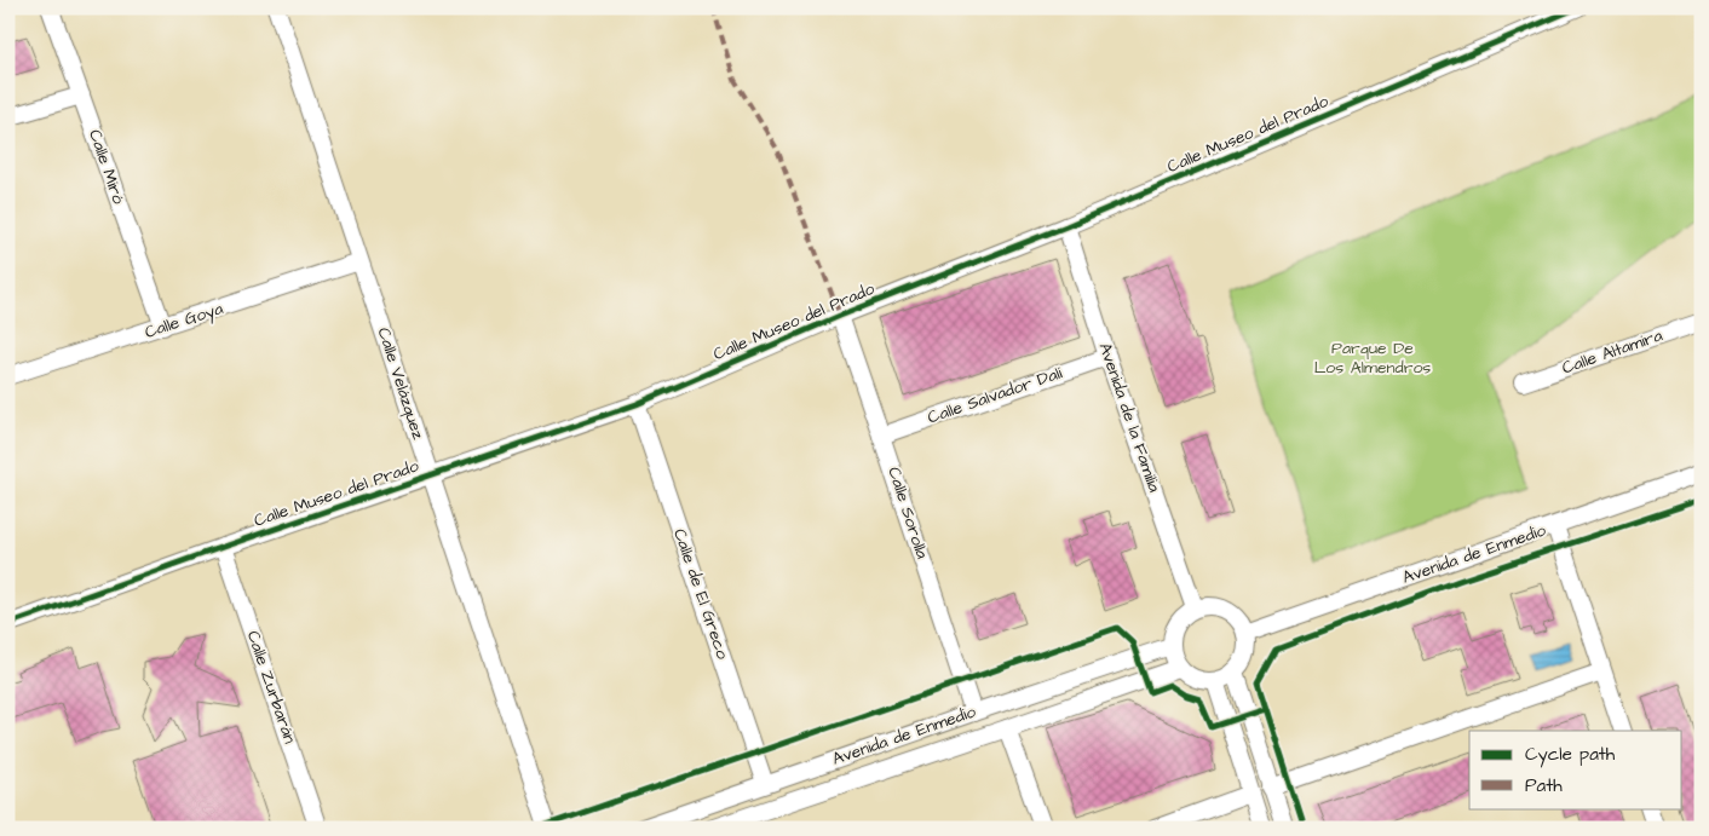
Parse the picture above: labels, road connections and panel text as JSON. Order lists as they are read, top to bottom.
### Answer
{
  "streets": {
    "street": [
      "Calle Museo del Prado",
      "Calle Miró",
      "Calle Goya",
      "Calle Altamira",
      "Calle Velázquez",
      "Calle Salvador Dalí",
      "Avenida de la Familia",
      "Calle Sorolla",
      "Avenida de Enmedio",
      "Calle de El Greco",
      "Calle Zurbarán"
    ]
  },
  "crossings": [
    ["Calle Museo del Prado", "Calle Velázquez"],
    ["Calle Museo del Prado", "Avenida de la Familia"],
    ["Calle Museo del Prado", "Calle Sorolla"],
    ["Calle Museo del Prado", "Calle de El Greco"],
    ["Calle Museo del Prado", "Calle Zurbarán"],
    ["Calle Miró", "Calle Goya"],
    ["Calle Goya", "Calle Velázquez"],
    ["Calle Salvador Dalí", "Avenida de la Familia"],
    ["Calle Salvador Dalí", "Calle Sorolla"],
    ["Avenida de la Familia", "Avenida de Enmedio"],
    ["Calle Sorolla", "Avenida de Enmedio"],
    ["Avenida de Enmedio", "Calle de El Greco"]
  ],
  "parks": ["Parque De Los Almendros"],
  "legend": ["Cycle path", "Path"]
}
